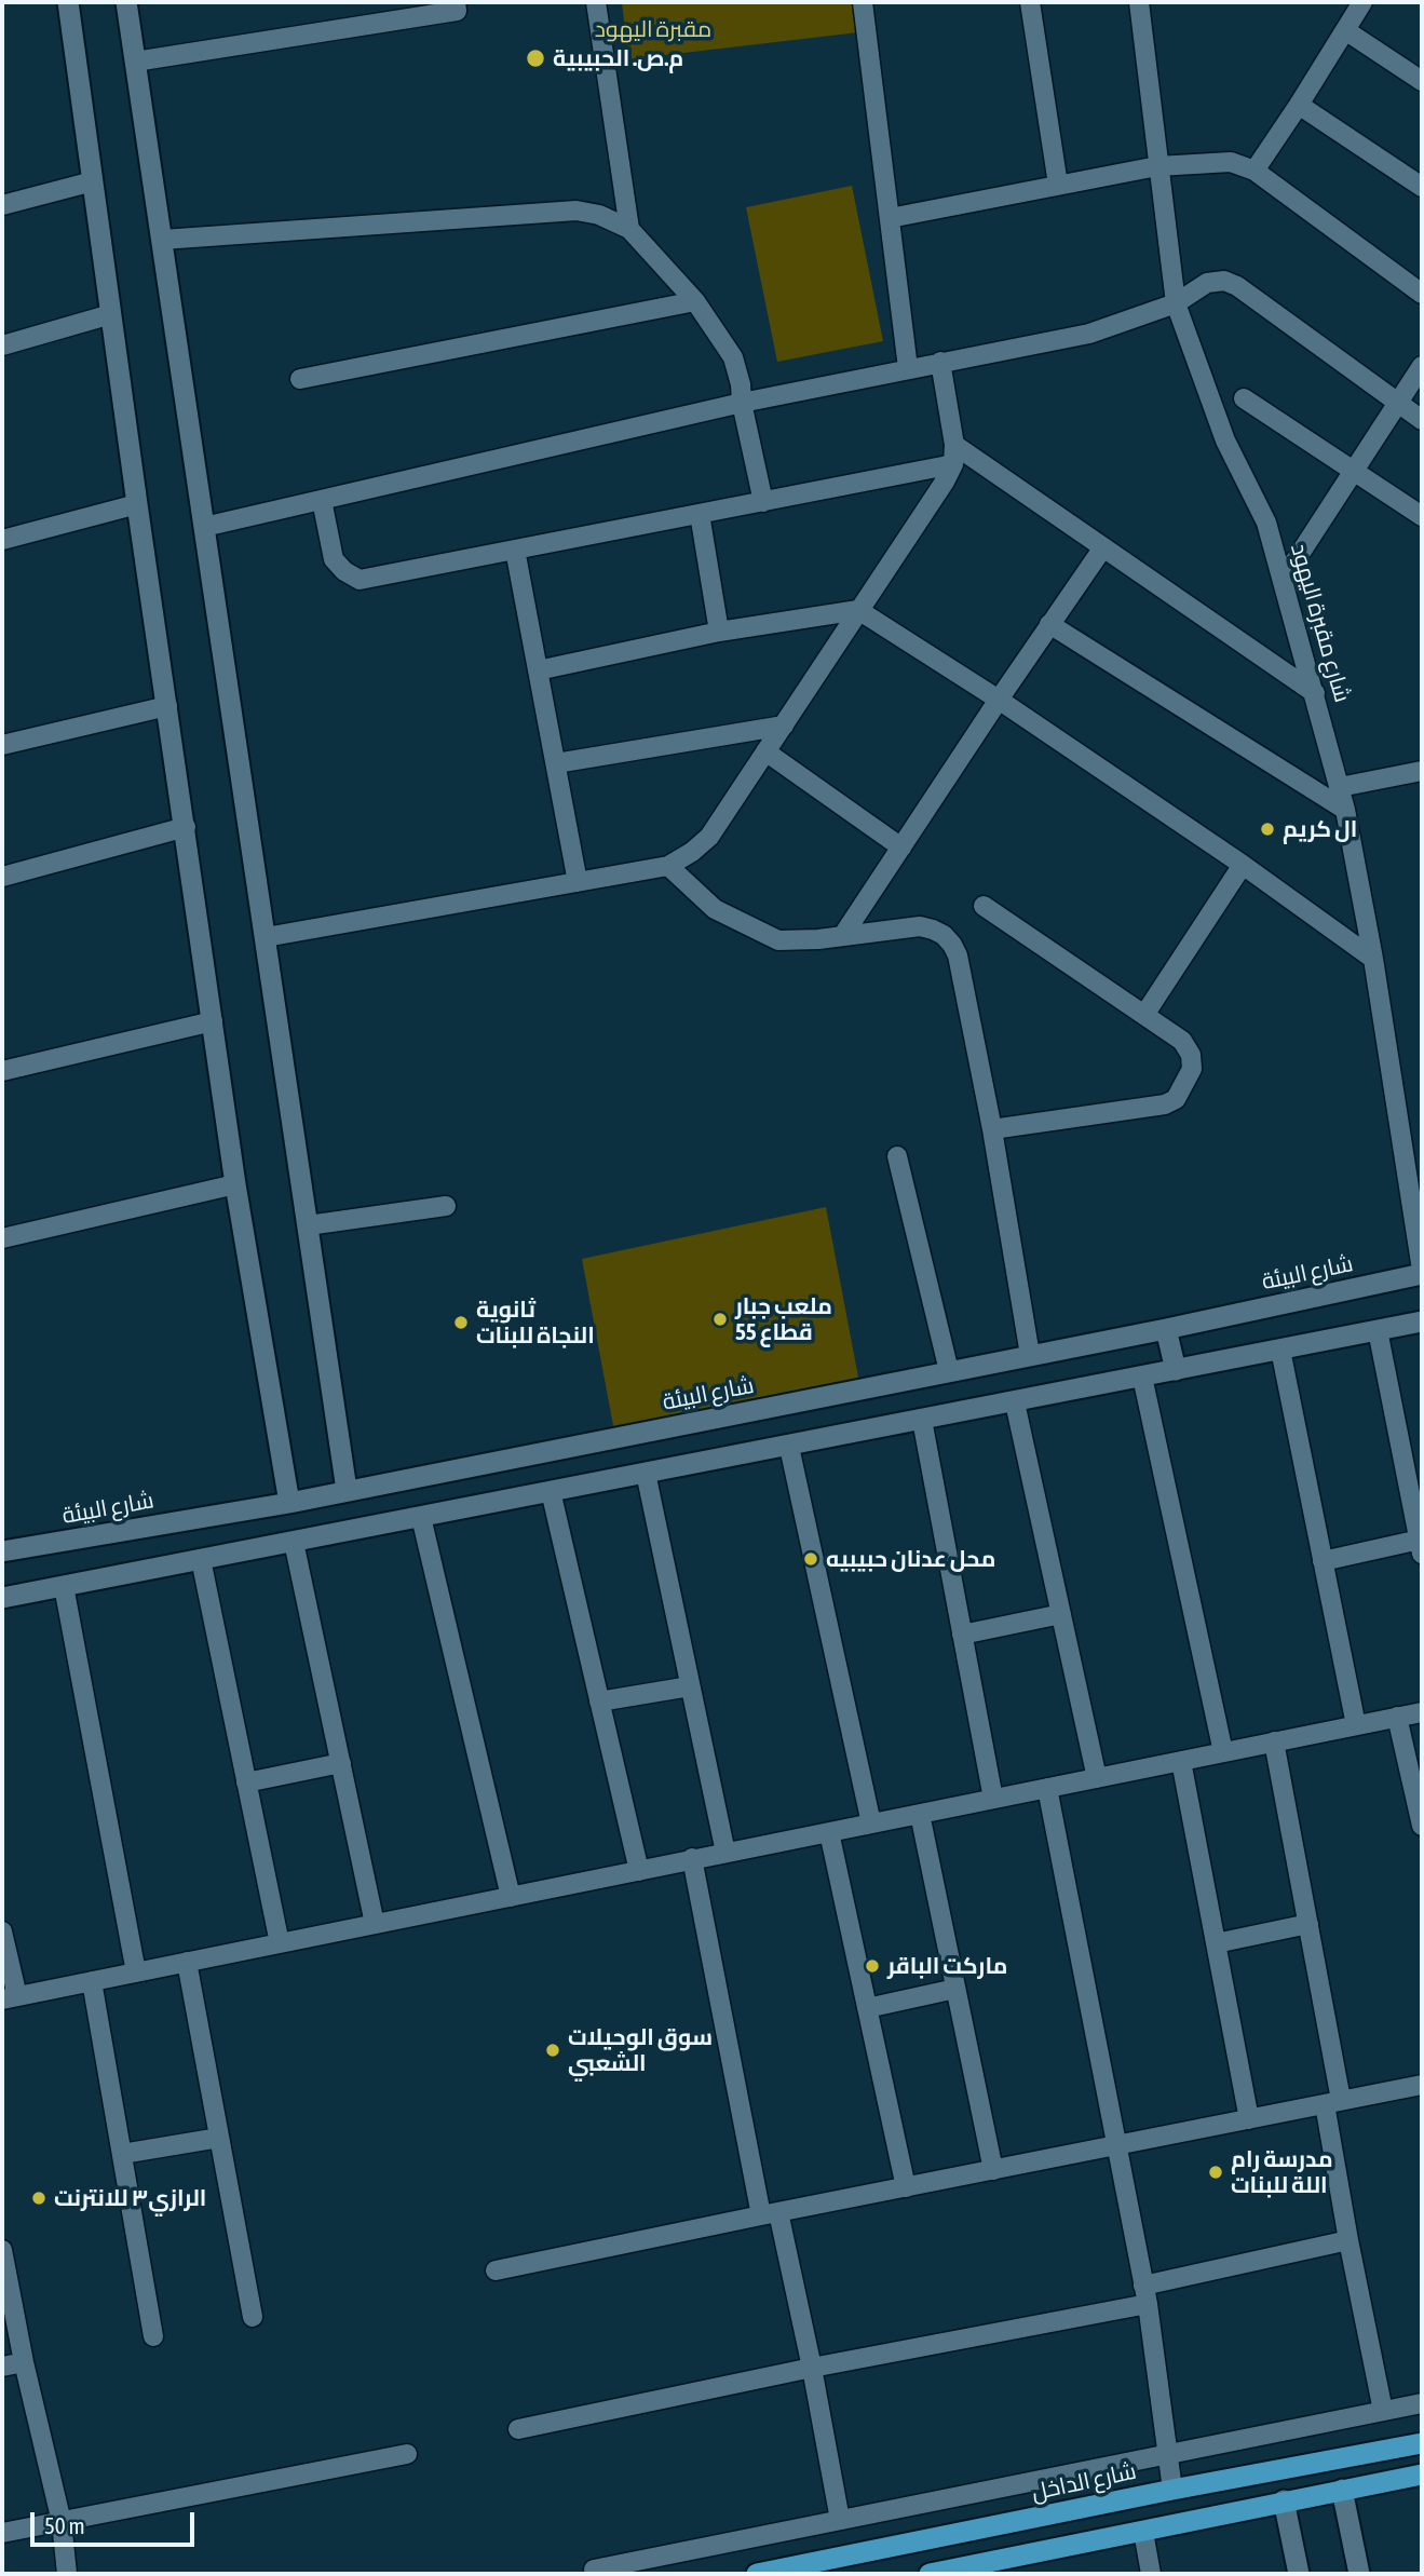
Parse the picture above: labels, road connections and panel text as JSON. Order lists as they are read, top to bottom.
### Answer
{
  "streets": {
    "main road": ["شارع الداخل"],
    "street": ["شارع مقبرة اليهود", "شارع البيئة"]
  },
  "crossings": [
    ["شارع مقبرة اليهود", "شارع البيئة"]
  ],
  "parks": ["مقبرة اليهود"],
  "places": [
    "م.ص. الحبيبية",
    "ال كريم",
    "ملعب جبار قطاع 55",
    "ثانوية النجاة للبنات",
    "محل عدنان حبيبيه",
    "ماركت الباقر",
    "سوق الوحيلات الشعبي",
    "مدرسة رام اللة للبنات",
    "الرازي٣ للانترنت"
  ],
  "scale_bar": "50 m"
}
